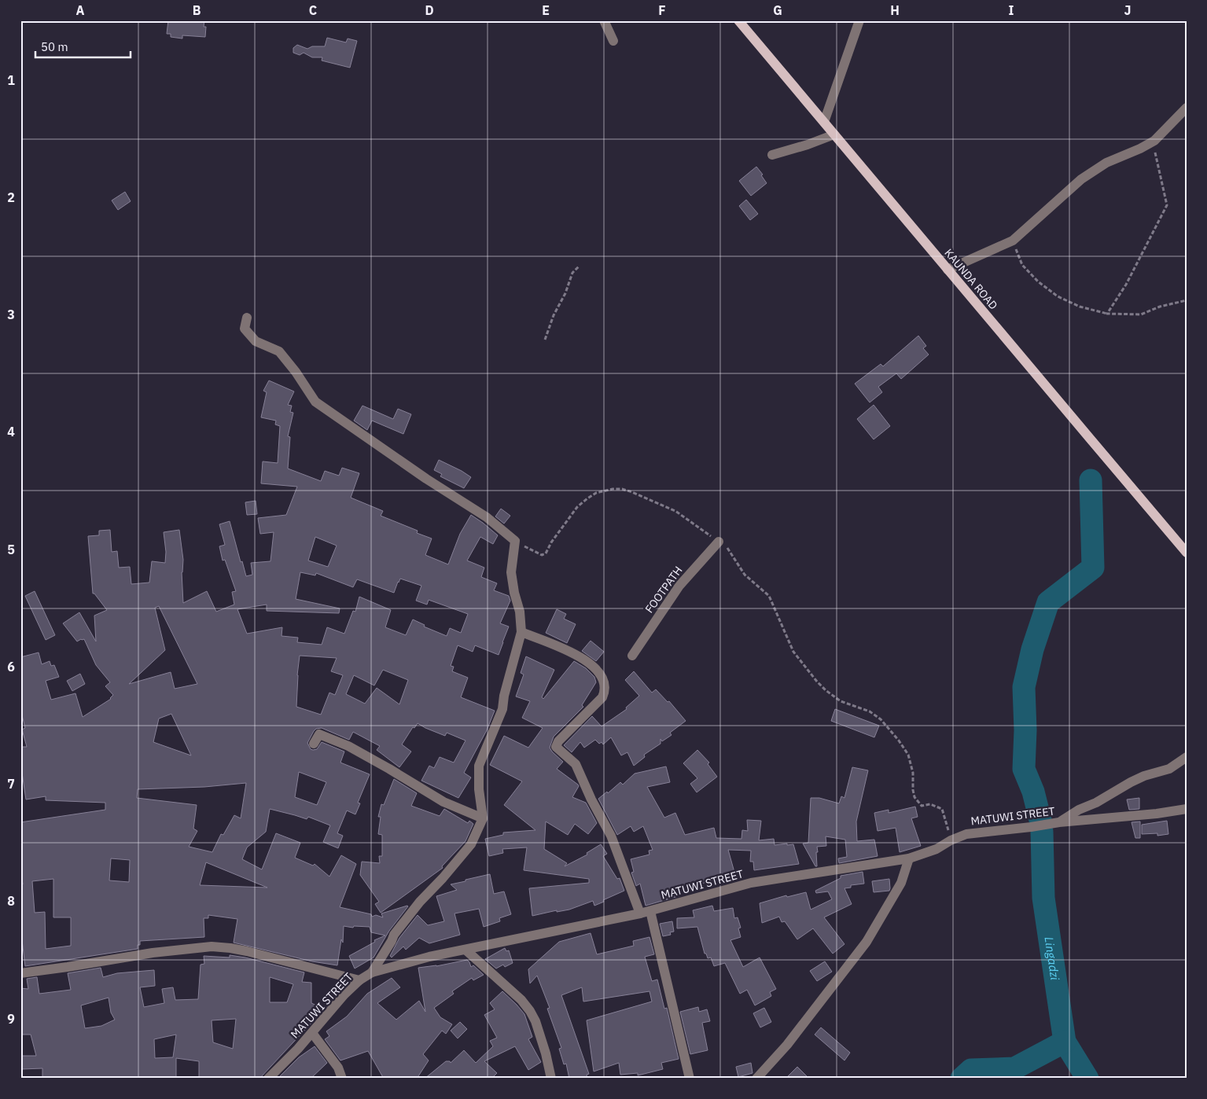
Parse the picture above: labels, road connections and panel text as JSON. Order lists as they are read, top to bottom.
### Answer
{
  "streets": {
    "main road": ["KAUNDA ROAD"],
    "street": ["FOOTPATH", "MATUWI STREET"]
  },
  "water": ["Lingadzi"],
  "scale_bar": "50 m",
  "grid": {
    "columns": [
      "A",
      "B",
      "C",
      "D",
      "E",
      "F",
      "G",
      "H",
      "I",
      "J"
    ],
    "rows": [
      "1",
      "2",
      "3",
      "4",
      "5",
      "6",
      "7",
      "8",
      "9"
    ]
  }
}
